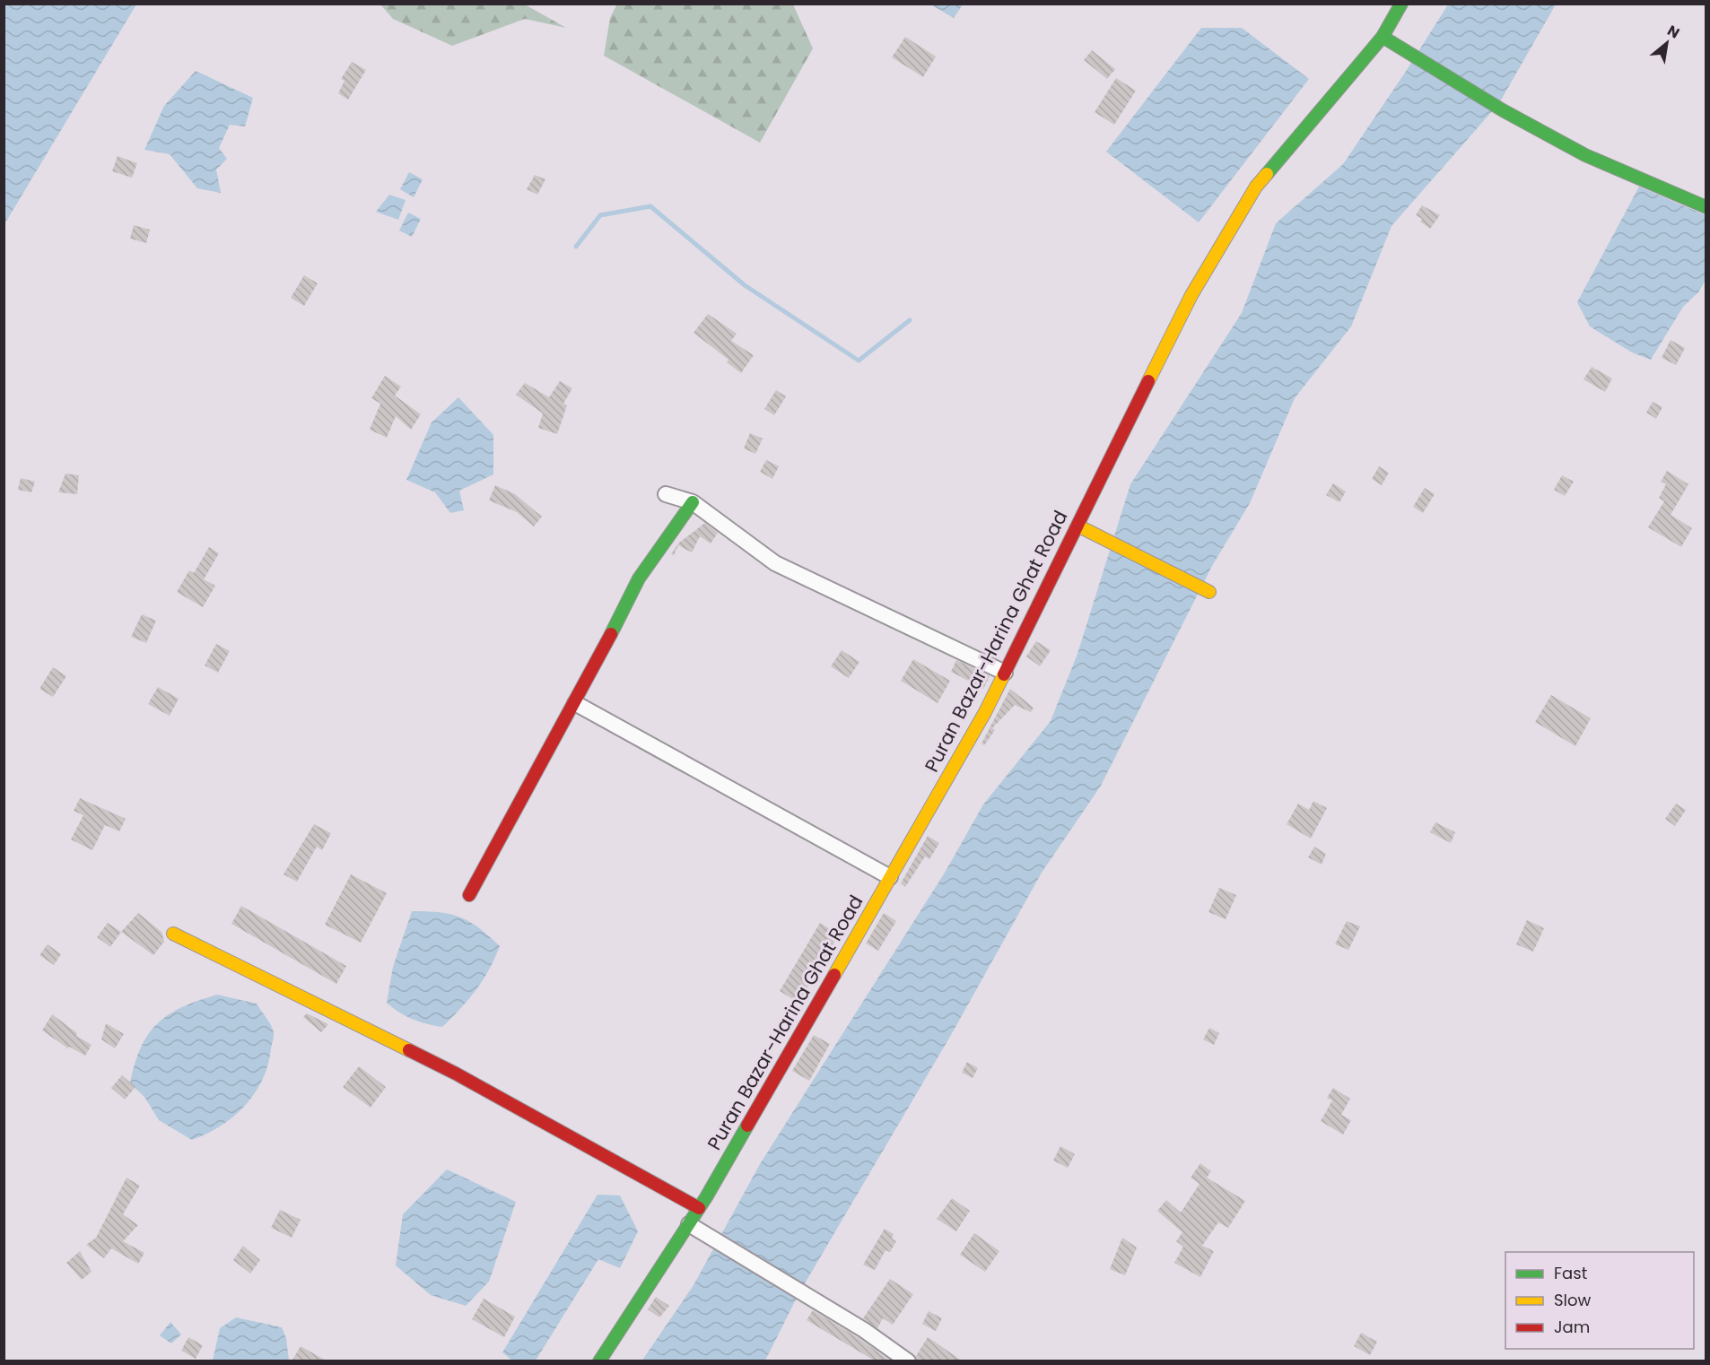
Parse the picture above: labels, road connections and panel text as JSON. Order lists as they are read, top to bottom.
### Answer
{
  "streets": {
    "main road": ["Puran Bazar-Harina Ghat Road"]
  },
  "legend": ["Fast", "Slow", "Jam"],
  "north": "top right"
}
